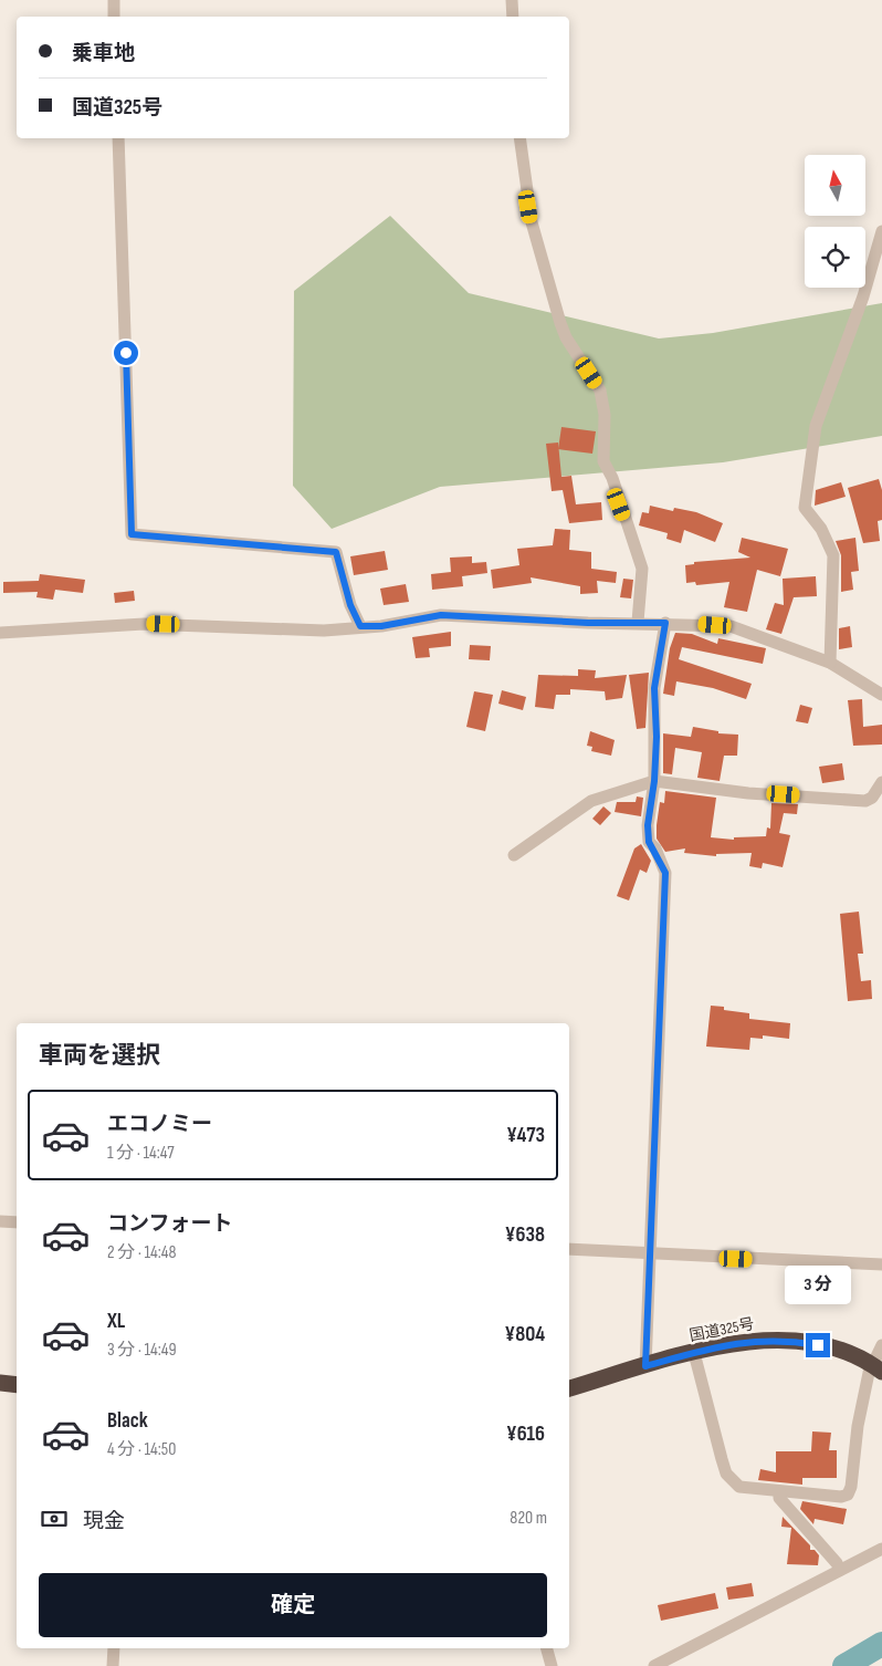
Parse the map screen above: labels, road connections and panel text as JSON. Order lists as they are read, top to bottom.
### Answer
{
  "streets": {
    "highway": ["国道325号"]
  },
  "north": "top",
  "page": {
    "banner": ["乗車地", "国道325号"],
    "heading": "車両を選択",
    "list": [
      {
        "name": "エコノミー",
        "note": "1 分 · 14:47",
        "value": "¥473"
      },
      {
        "name": "コンフォート",
        "note": "2 分 · 14:48",
        "value": "¥638"
      },
      {
        "name": "XL",
        "note": "3 分 · 14:49",
        "value": "¥804"
      },
      {
        "name": "Black",
        "note": "4 分 · 14:50",
        "value": "¥616"
      }
    ],
    "bubble": "3 分",
    "pay": ["現金", "820 m"],
    "buttons": "確定"
  }
}
